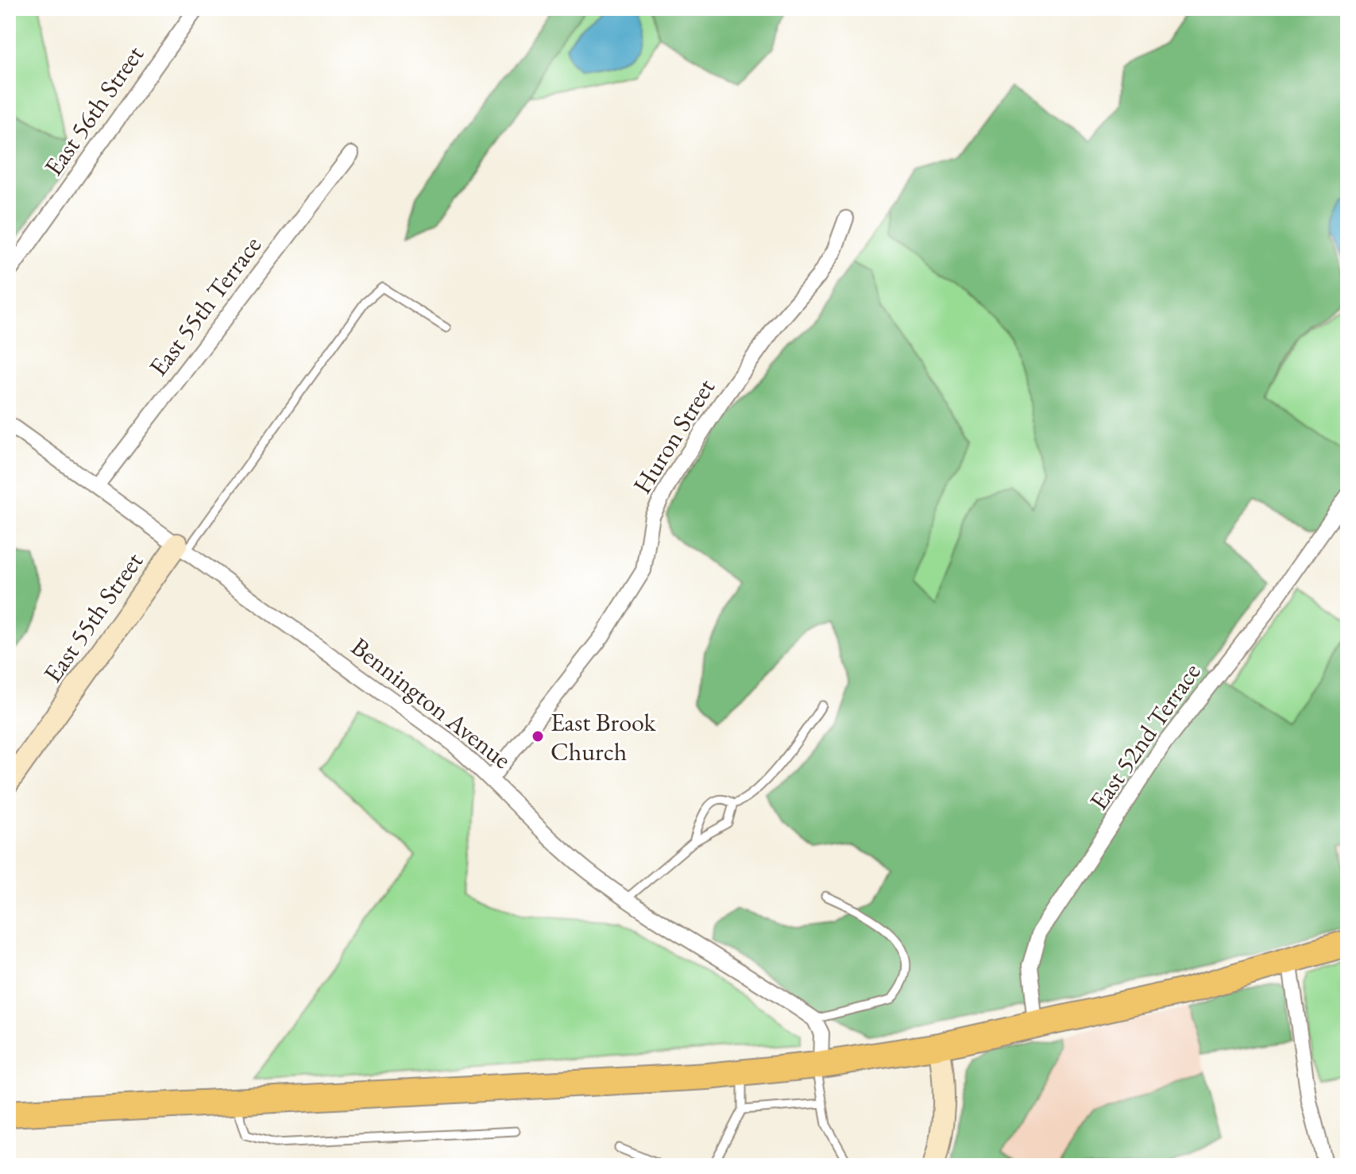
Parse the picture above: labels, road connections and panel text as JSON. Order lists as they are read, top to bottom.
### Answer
{
  "streets": {
    "street": [
      "East 56th Street",
      "East 55th Terrace",
      "Huron Street",
      "East 55th Street",
      "Bennington Avenue",
      "East 52nd Terrace"
    ]
  },
  "crossings": [
    ["East 55th Terrace", "Bennington Avenue"],
    ["Huron Street", "Bennington Avenue"],
    ["East 55th Street", "Bennington Avenue"]
  ],
  "places": ["East Brook Church"]
}
